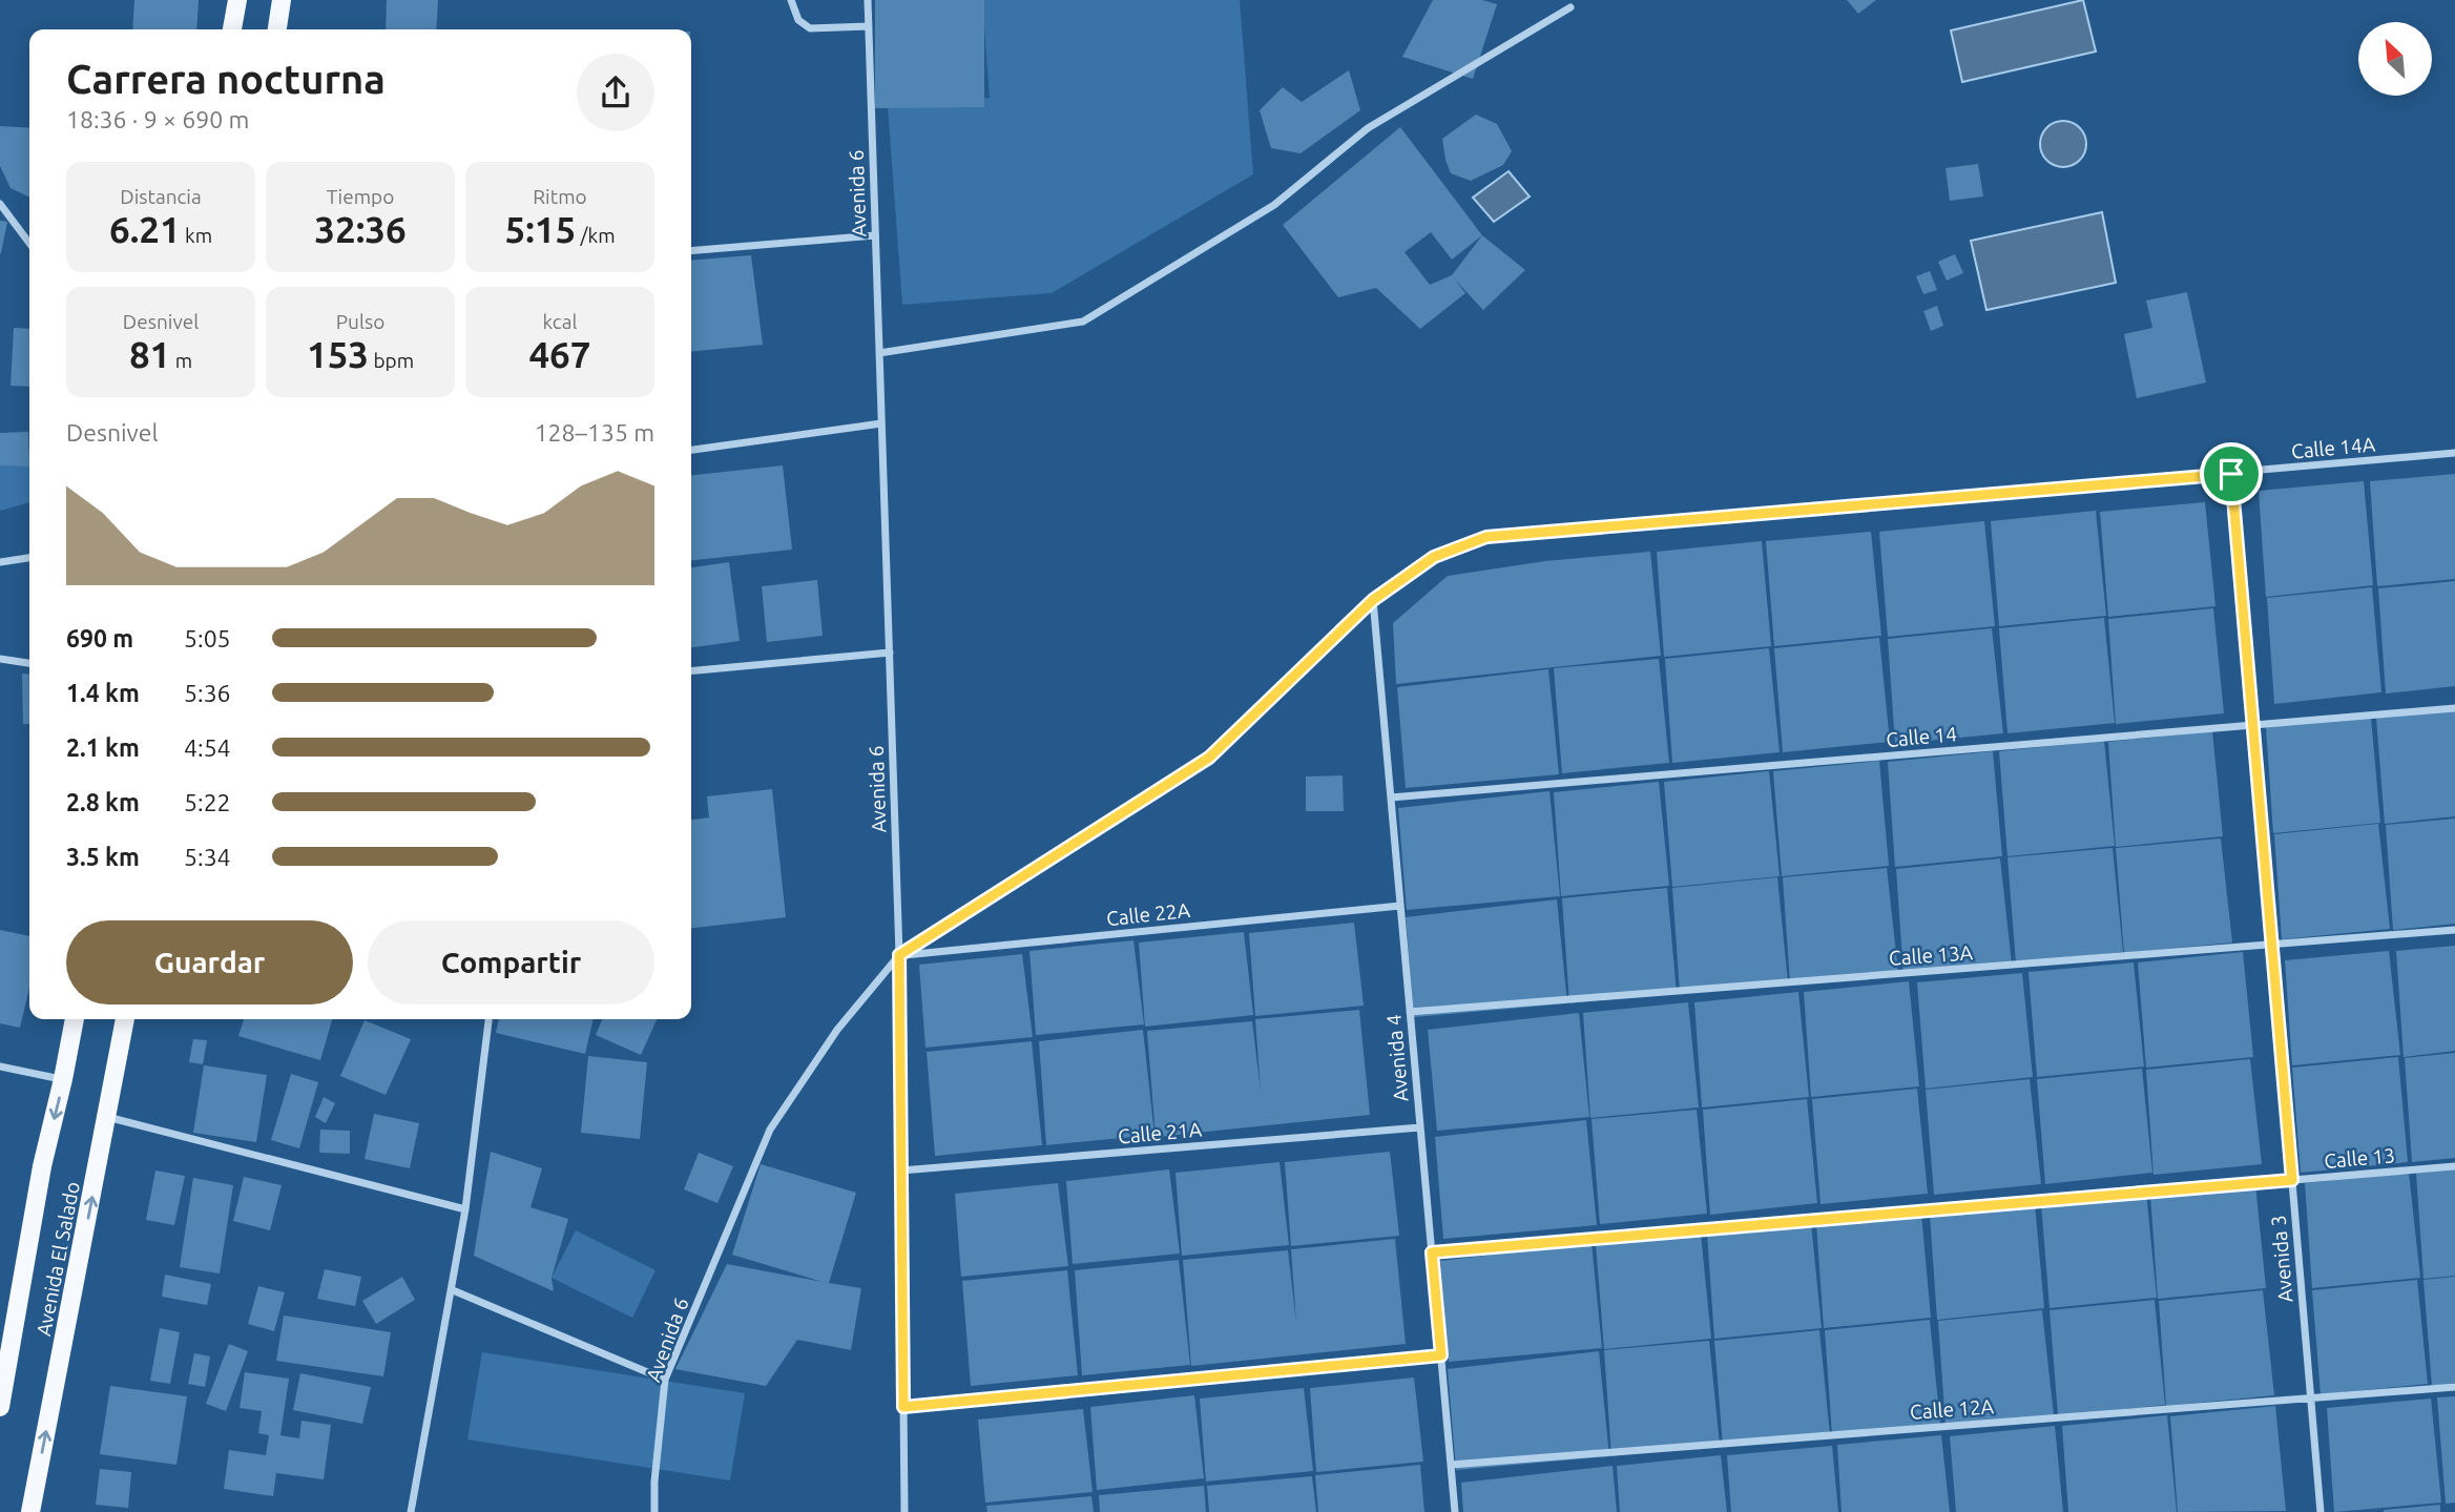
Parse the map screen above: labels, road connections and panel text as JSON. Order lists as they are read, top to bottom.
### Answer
{
  "streets": {
    "main road": ["Avenida El Salado"],
    "street": [
      "Avenida 6",
      "Calle 14A",
      "Calle 14",
      "Calle 22A",
      "Calle 13A",
      "Avenida 4",
      "Calle 21A",
      "Calle 13",
      "Avenida 3",
      "Calle 12A"
    ]
  },
  "crossings": [
    ["Avenida 6", "Calle 14A"],
    ["Avenida 6", "Calle 22A"],
    ["Calle 14A", "Calle 22A"],
    ["Calle 14A", "Avenida 4"],
    ["Calle 14A", "Avenida 3"],
    ["Calle 14", "Avenida 4"],
    ["Calle 14", "Avenida 3"],
    ["Calle 22A", "Avenida 4"],
    ["Calle 13A", "Avenida 4"],
    ["Calle 13A", "Avenida 3"],
    ["Avenida 4", "Calle 21A"],
    ["Avenida 4", "Calle 13"],
    ["Avenida 4", "Calle 12A"],
    ["Calle 13", "Avenida 3"],
    ["Avenida 3", "Calle 12A"]
  ],
  "north": "top left",
  "page": {
    "heading": ["Carrera nocturna", "18:36 · 9 × 690 m"],
    "stats": [
      ["Distancia", "6.21 km"],
      ["Tiempo", "32:36"],
      ["Ritmo", "5:15 /km"],
      ["Desnivel", "81 m"],
      ["Pulso", "153 bpm"],
      ["kcal", "467"]
    ],
    "chart": ["Desnivel", "128–135 m"],
    "list": [
      {
        "name": "690 m",
        "note": "5:05"
      },
      {
        "name": "1.4 km",
        "note": "5:36"
      },
      {
        "name": "2.1 km",
        "note": "4:54"
      },
      {
        "name": "2.8 km",
        "note": "5:22"
      },
      {
        "name": "3.5 km",
        "note": "5:34"
      }
    ],
    "buttons": ["Guardar", "Compartir"]
  }
}
